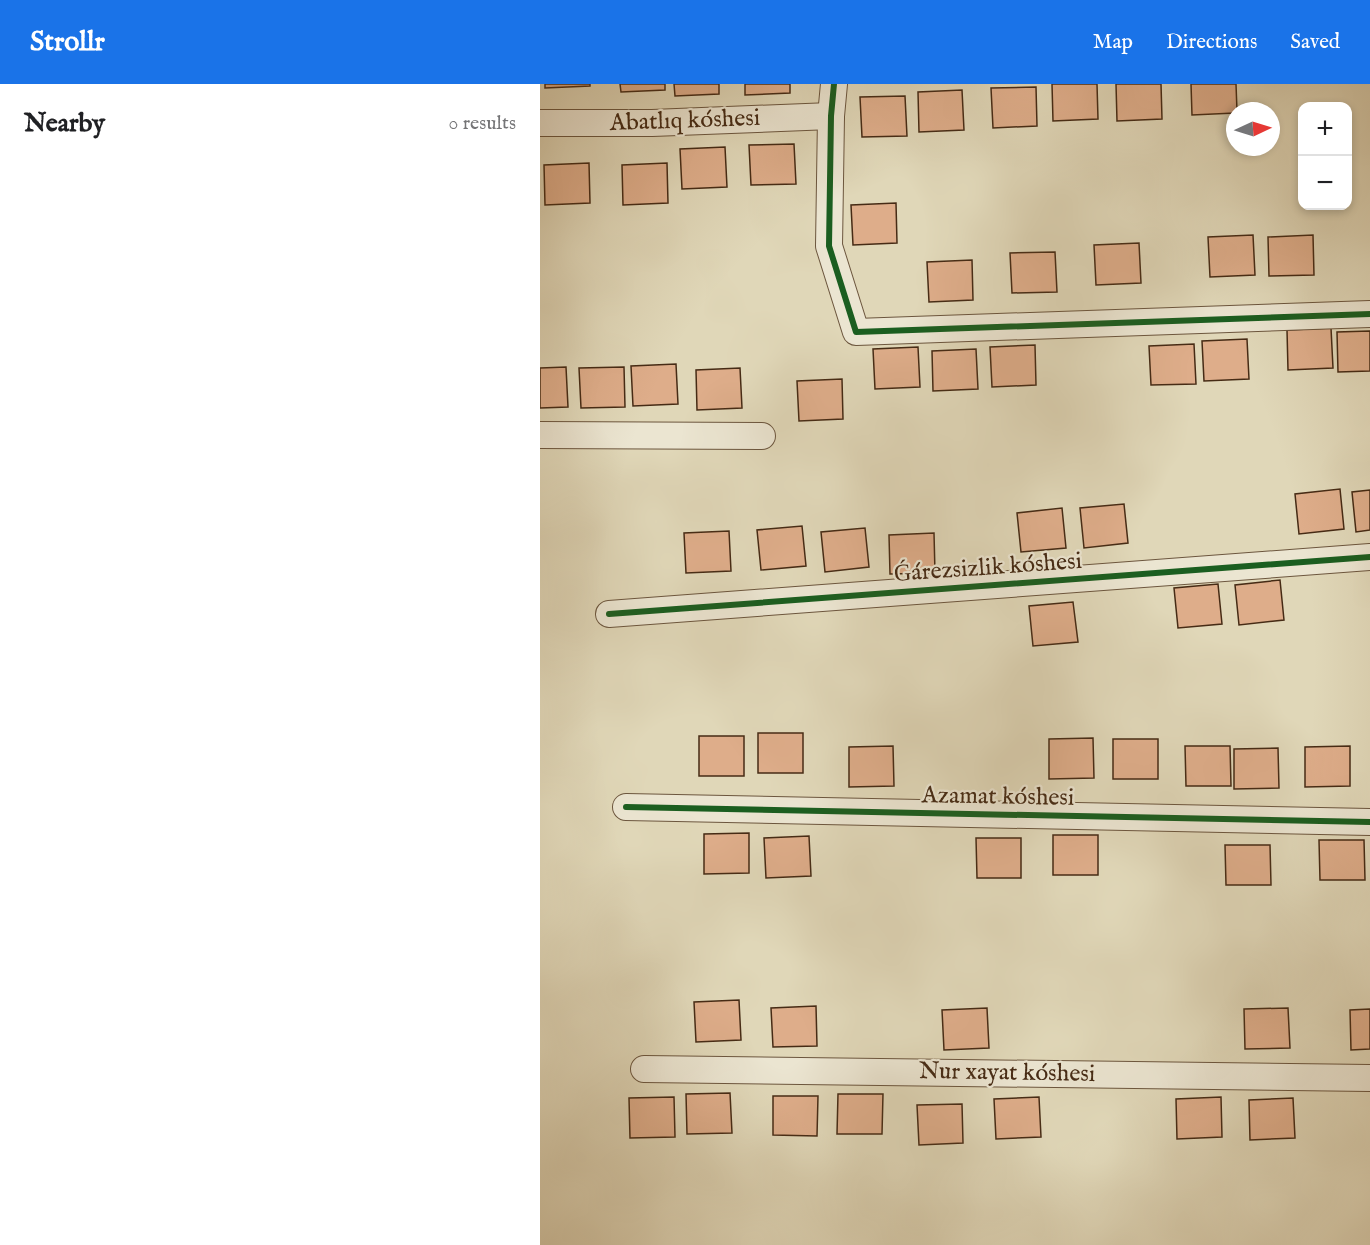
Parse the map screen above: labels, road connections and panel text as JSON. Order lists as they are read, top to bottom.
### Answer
{
  "streets": {
    "street": [
      "Abatlıq kóshesi",
      "Ǵárezsizlik kóshesi",
      "Azamat kóshesi",
      "Nur xayat kóshesi"
    ]
  },
  "north": "right",
  "page": {
    "header": "Strollr",
    "nav": ["Map", "Directions", "Saved"],
    "heading": ["Nearby", "0 results"],
    "map_buttons": ["+", "−"]
  }
}
